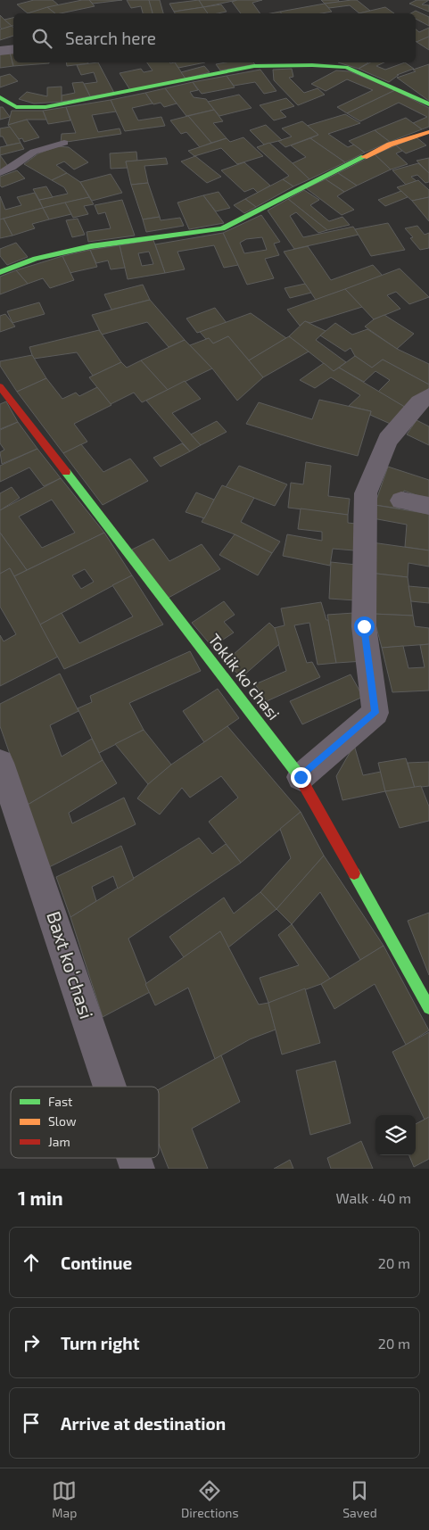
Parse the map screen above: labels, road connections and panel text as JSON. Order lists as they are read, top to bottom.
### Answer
{
  "streets": {
    "street": ["Toklik koʻchasi", "Baxt koʻchasi"]
  },
  "legend": ["Fast", "Slow", "Jam"],
  "page": {
    "search": "Search here",
    "heading": ["1 min", "Walk · 40 m"],
    "list": [
      ["Continue", "20 m"],
      ["Turn right", "20 m"],
      "Arrive at destination"
    ],
    "nav": ["Map", "Directions", "Saved"]
  }
}
